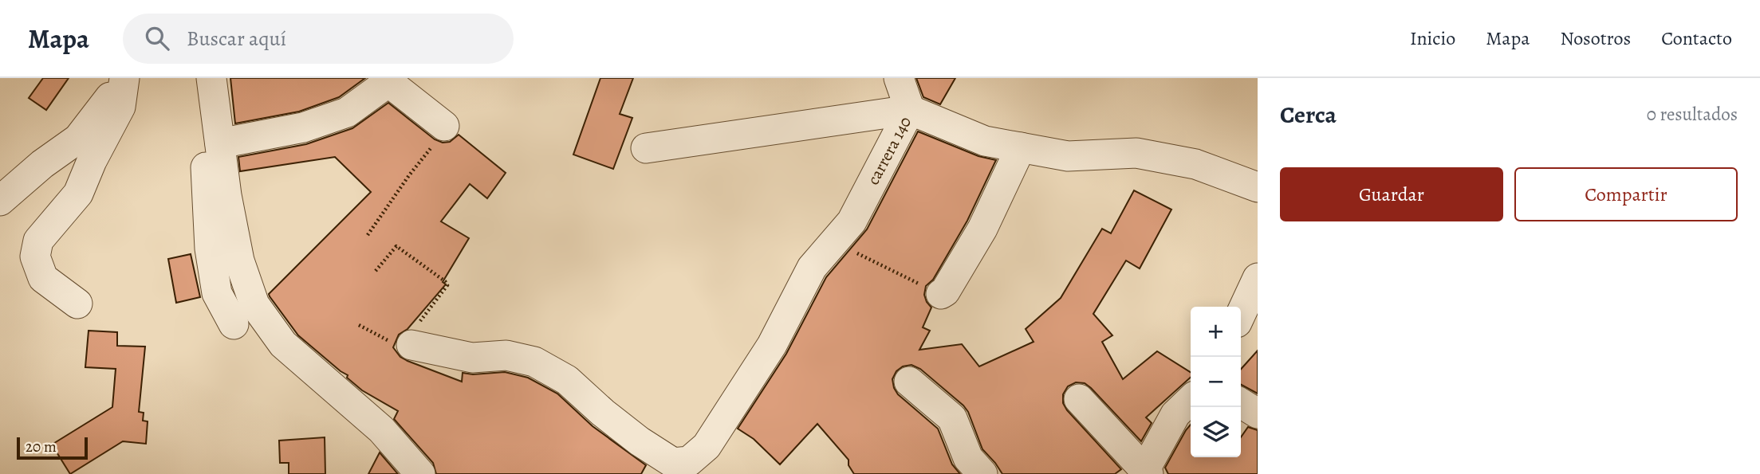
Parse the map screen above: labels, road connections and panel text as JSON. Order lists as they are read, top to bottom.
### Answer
{
  "streets": {
    "street": ["carrera 140"]
  },
  "scale_bar": "20 m",
  "page": {
    "header": "Mapa",
    "search": "Buscar aquí",
    "nav": [
      "Inicio",
      "Mapa",
      "Nosotros",
      "Contacto"
    ],
    "heading": ["Cerca", "0 resultados"],
    "buttons": ["Guardar", "Compartir"],
    "map_buttons": ["+", "−"],
    "scale": "20 m"
  }
}
